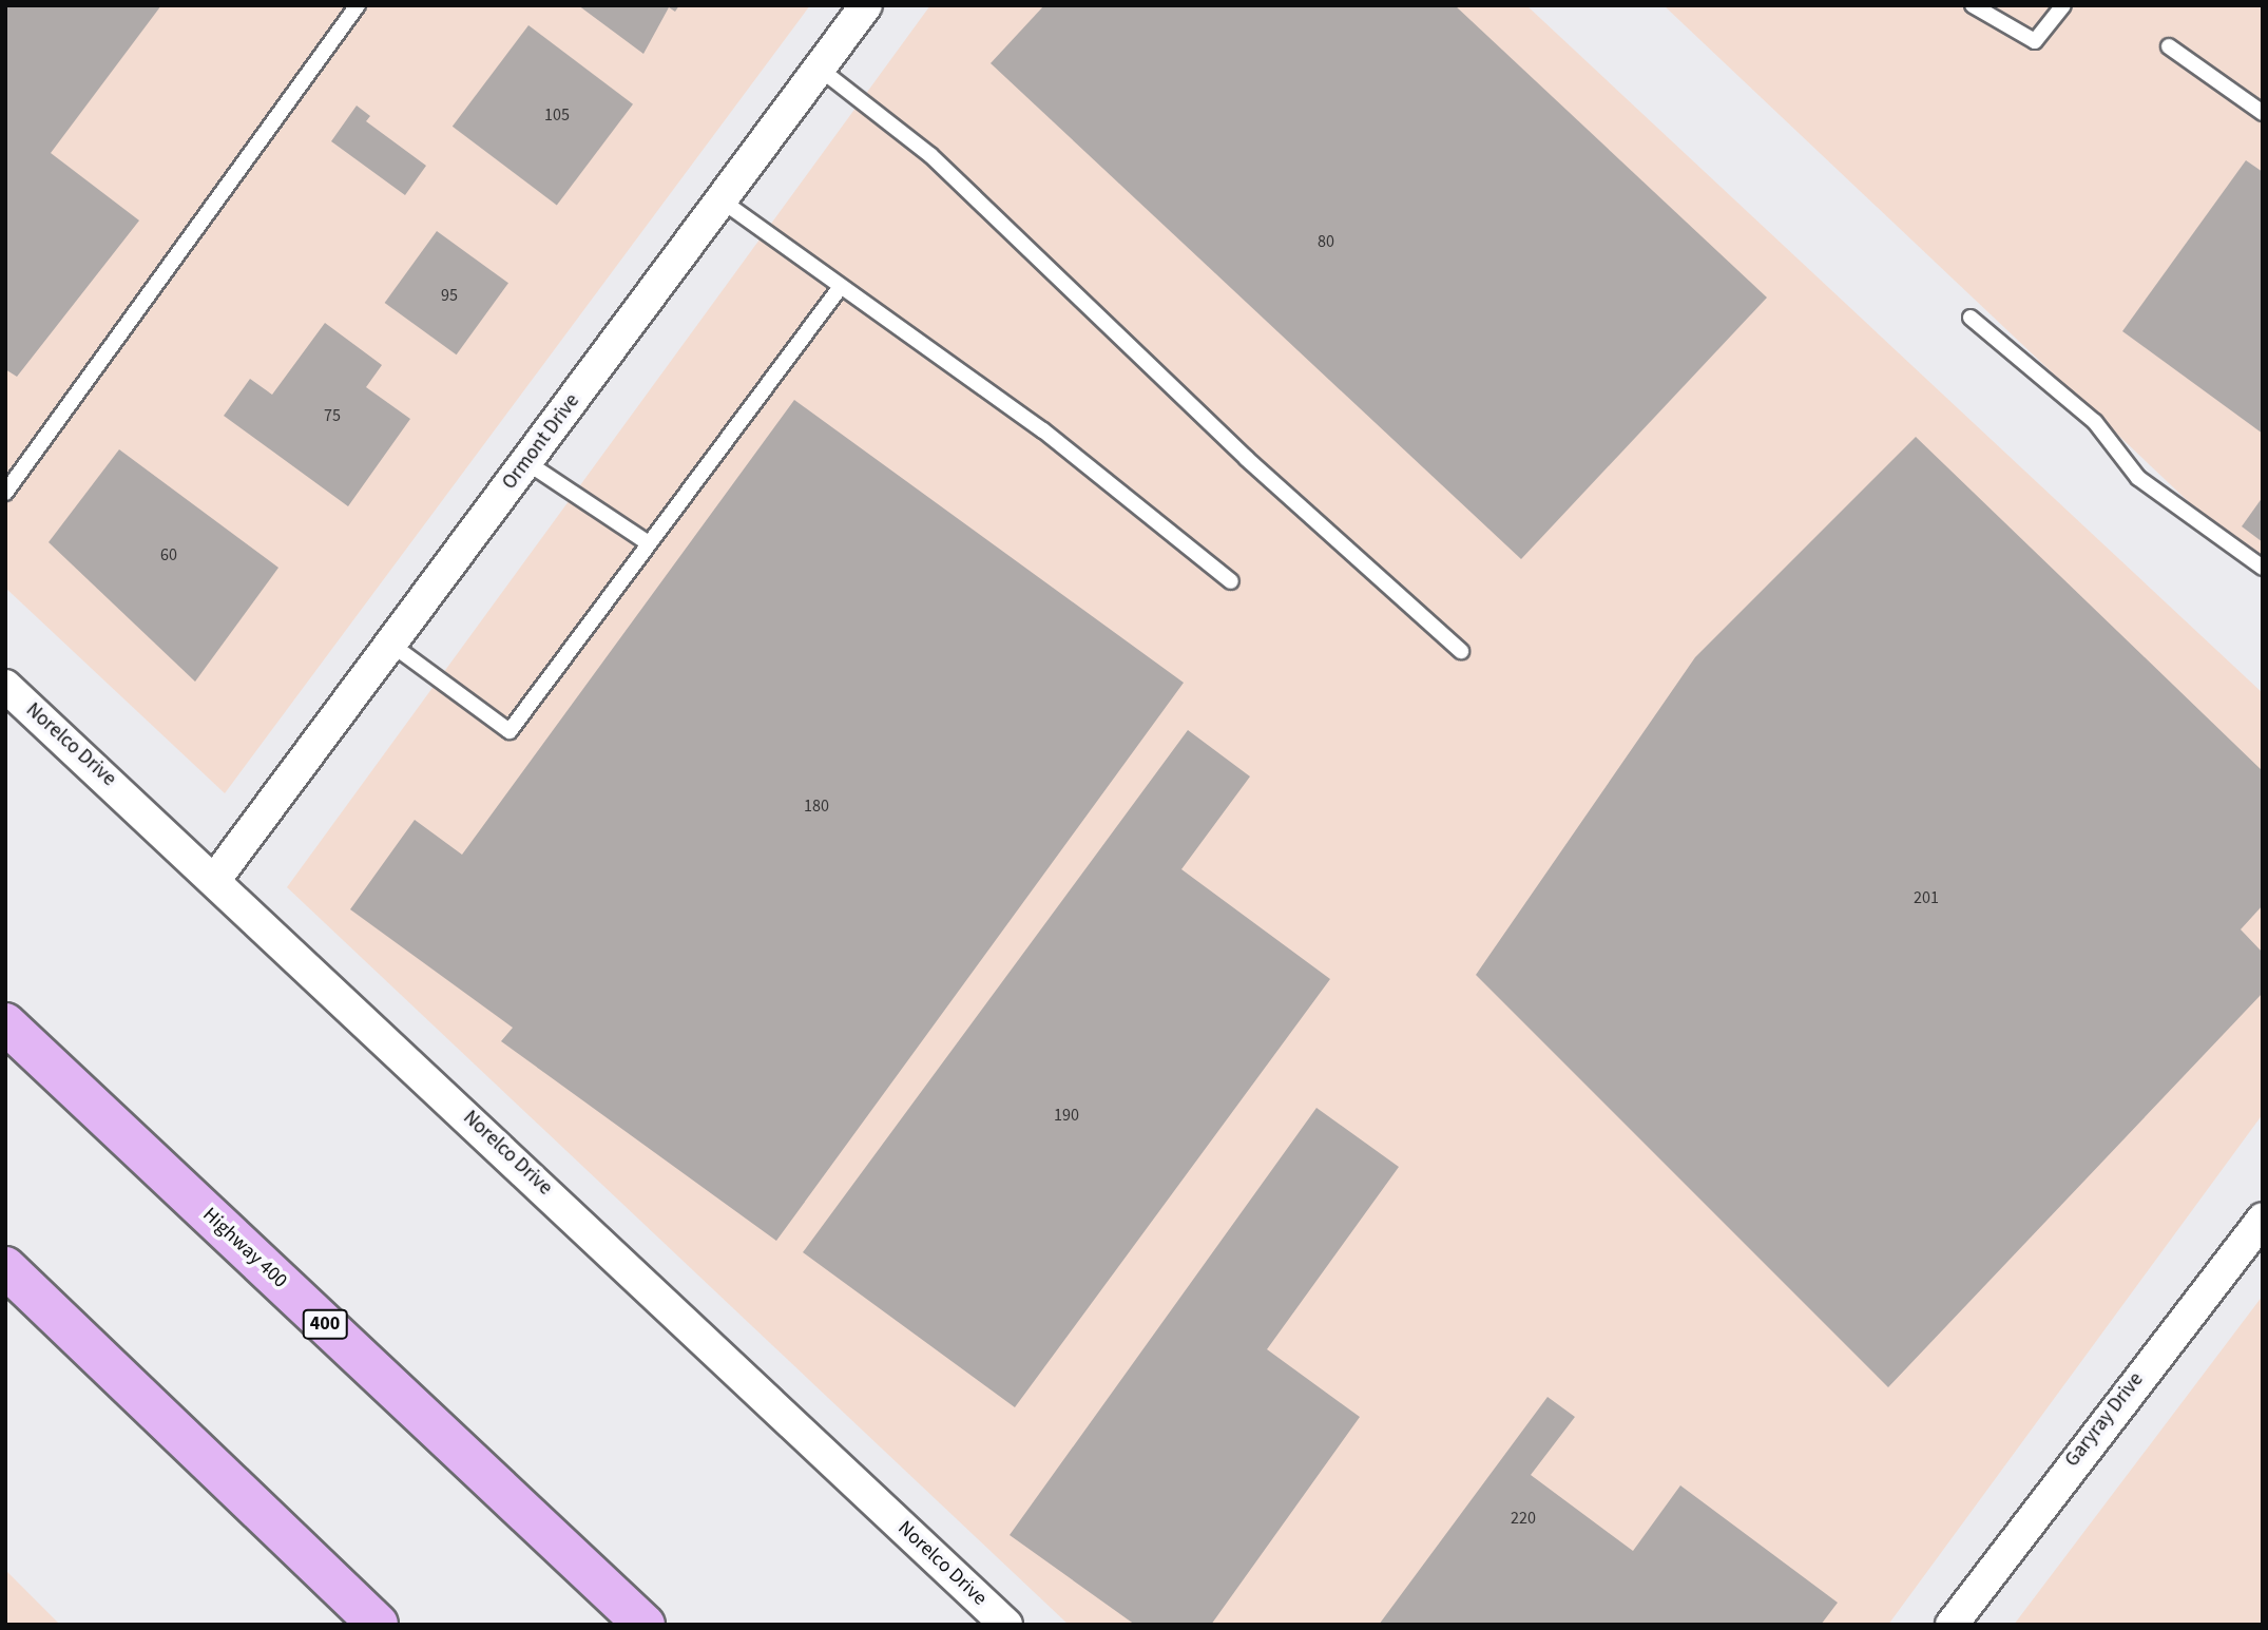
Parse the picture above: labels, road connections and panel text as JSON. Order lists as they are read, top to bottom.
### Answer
{
  "streets": {
    "highway": ["Highway 400", "400"],
    "street": ["Ormont Drive", "Norelco Drive", "Garyray Drive"]
  },
  "crossings": [
    ["Ormont Drive", "Norelco Drive"]
  ],
  "house_numbers": [
    "105",
    "80",
    "95",
    "75",
    "60",
    "180",
    "201",
    "190",
    "220"
  ]
}
